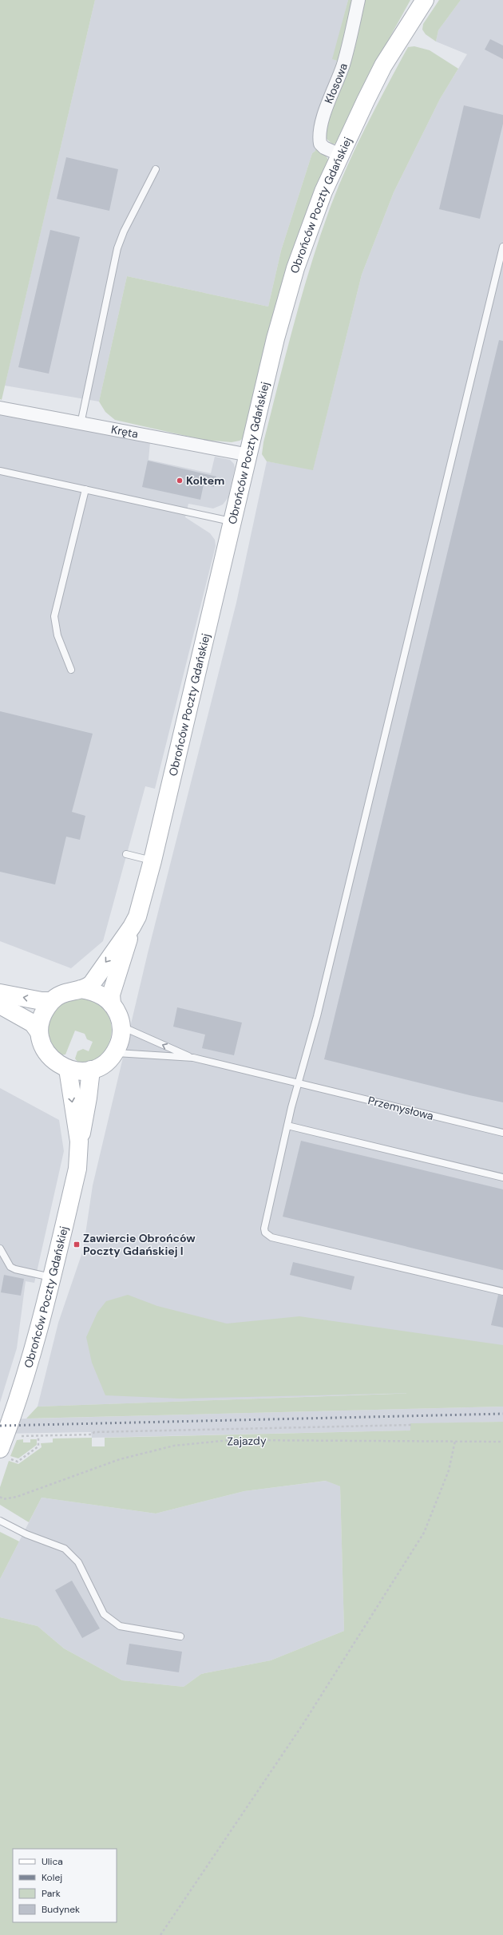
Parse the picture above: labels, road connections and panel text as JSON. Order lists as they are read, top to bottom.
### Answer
{
  "streets": {
    "street": ["Kłosowa", "Obrońców Poczty Gdańskiej", "Kręta"],
    "lane": ["Przemysłowa"],
    "path": ["Zajazdy"]
  },
  "crossings": [
    ["Kłosowa", "Obrońców Poczty Gdańskiej"],
    ["Obrońców Poczty Gdańskiej", "Kręta"]
  ],
  "places": {
    "other": ["Koltem"],
    "transit": ["Zawiercie Obrońców Poczty Gdańskiej I"]
  },
  "legend": [
    "Ulica",
    "Kolej",
    "Park",
    "Budynek"
  ]
}
